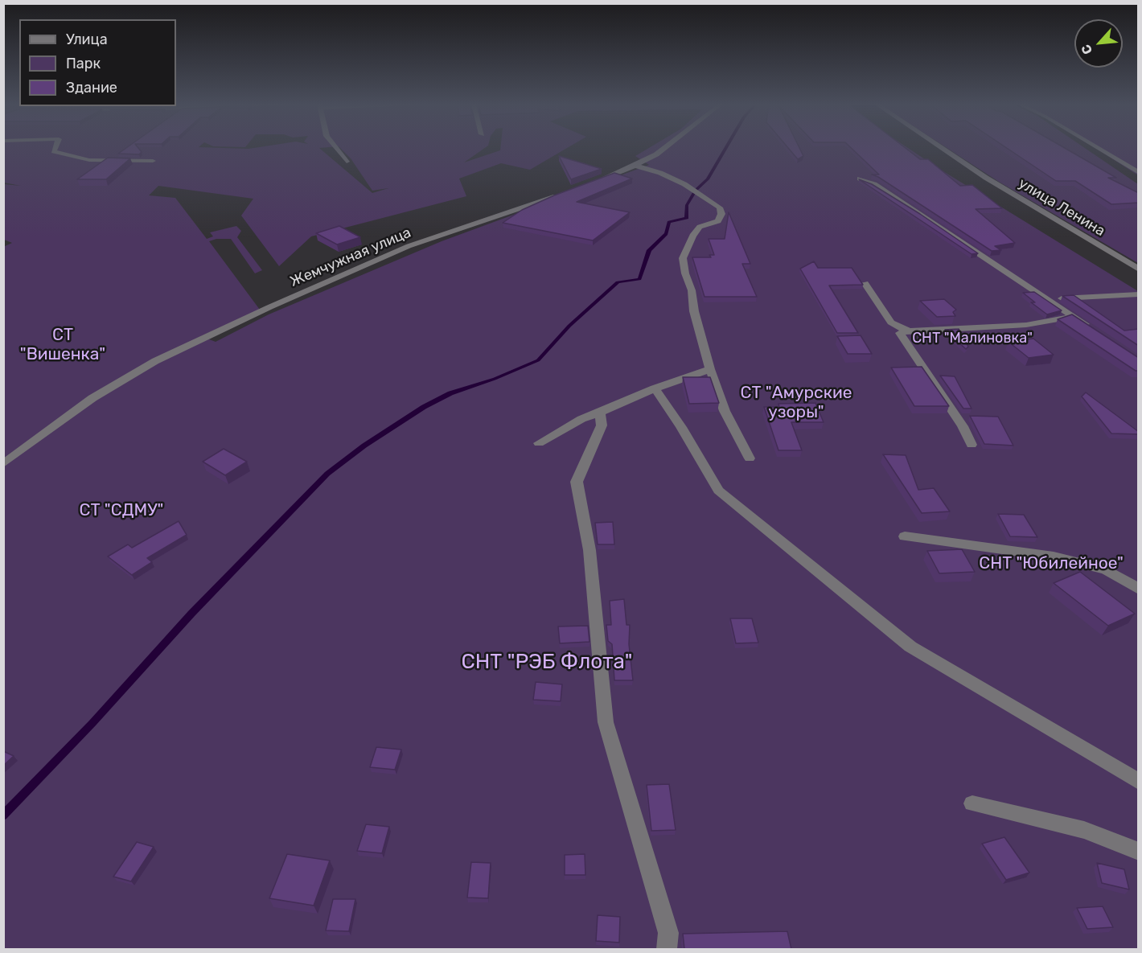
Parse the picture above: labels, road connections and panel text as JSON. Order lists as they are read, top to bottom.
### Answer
{
  "streets": {
    "street": ["улица Ленина", "Жемчужная улица"]
  },
  "parks": [
    "СТ \"Вишенка\"",
    "СНТ \"Малиновка\"",
    "СТ \"Амурские узоры\"",
    "СТ \"СДМУ\"",
    "СНТ \"Юбилейное\"",
    "СНТ \"РЭБ Флота\""
  ],
  "legend": ["Улица", "Парк", "Здание"],
  "north": "bottom left"
}
